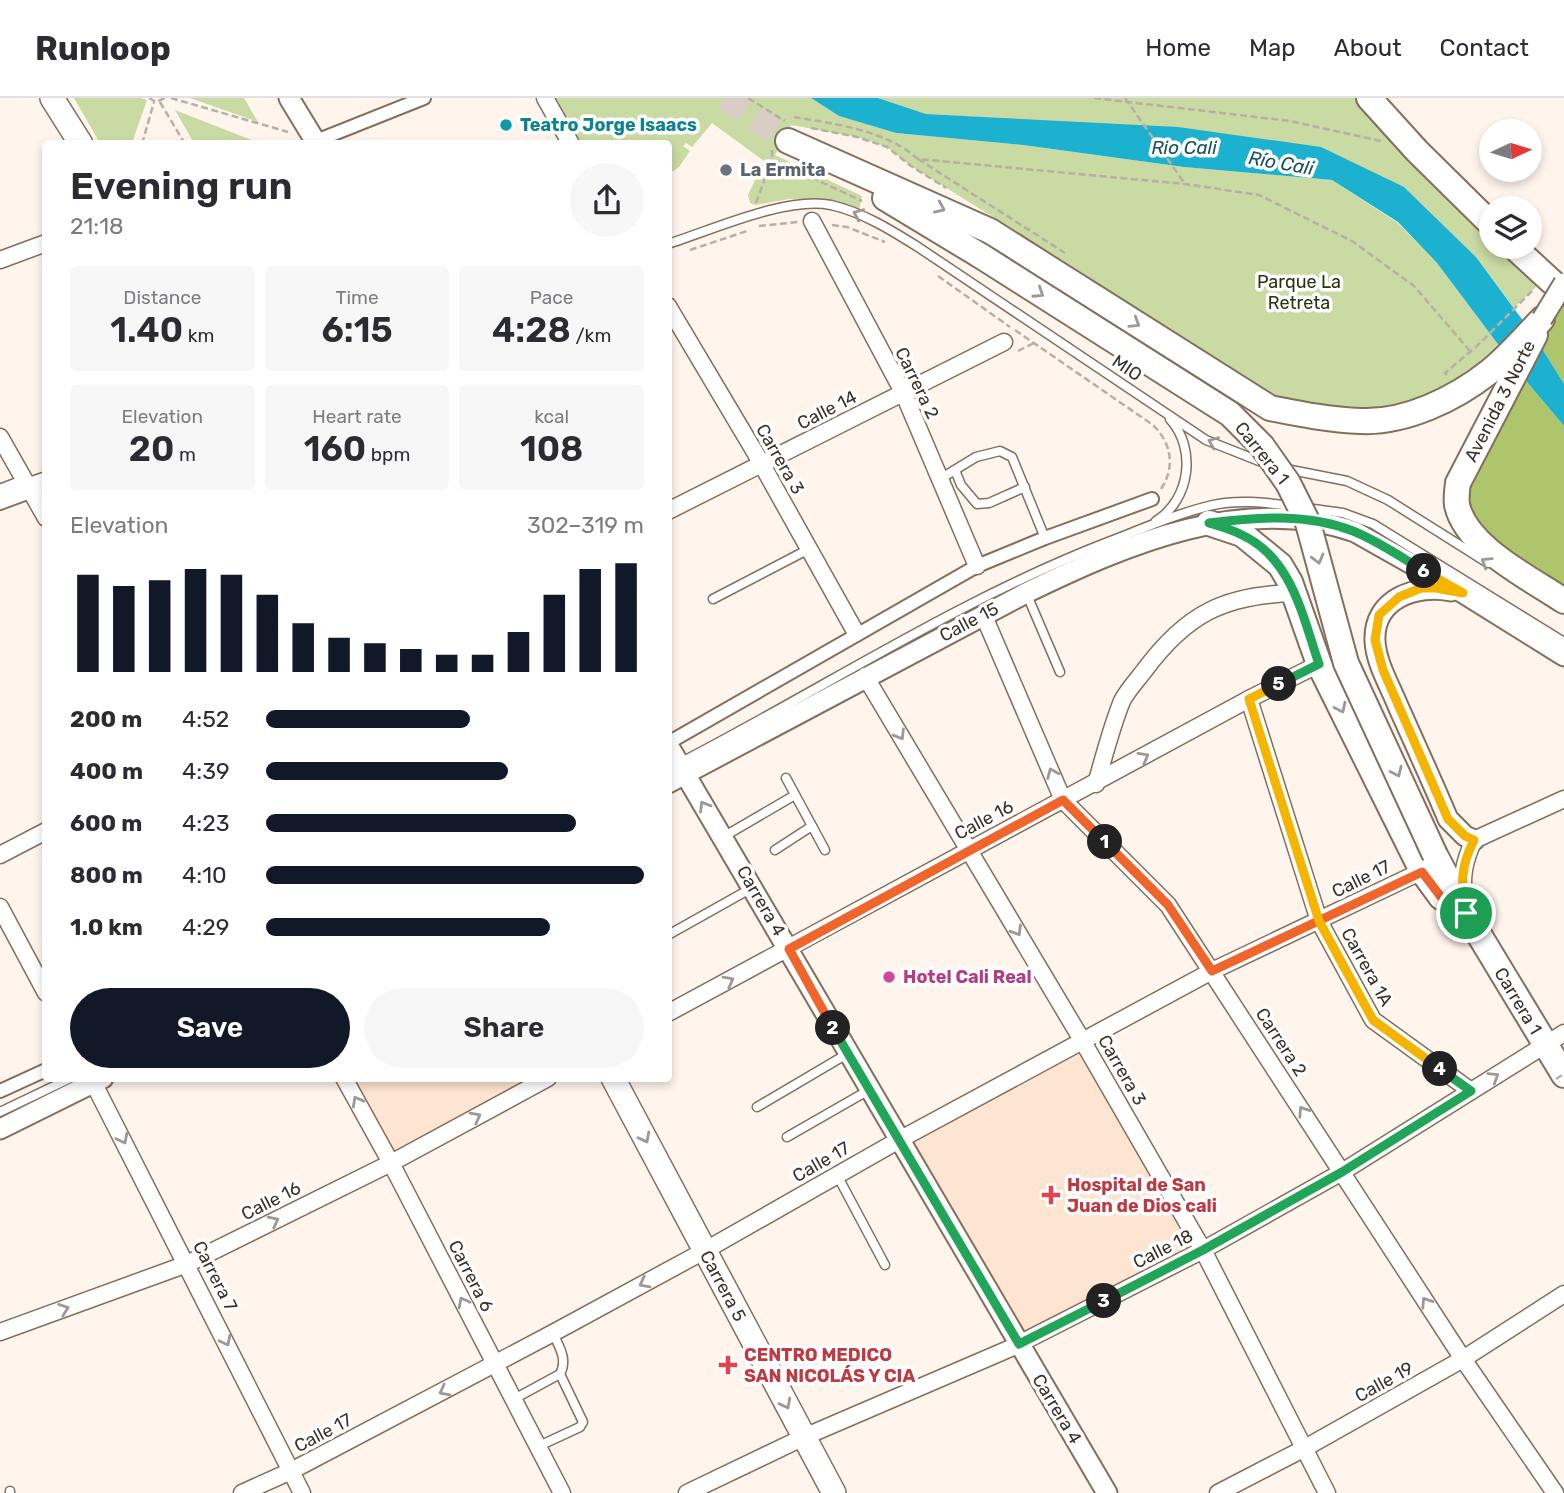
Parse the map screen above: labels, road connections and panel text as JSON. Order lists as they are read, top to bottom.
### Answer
{
  "streets": {
    "main road": ["Avenida 3 Norte", "Carrera 1", "Carrera 5"],
    "street": [
      "Carrera 2",
      "Calle 14",
      "Carrera 3",
      "Calle 15",
      "Calle 16",
      "Calle 17",
      "Carrera 4",
      "Carrera 1A",
      "Calle 18",
      "Carrera 7",
      "Carrera 6",
      "Calle 19"
    ],
    "lane": ["MIO"]
  },
  "crossings": [
    ["Carrera 2", "Calle 14"],
    ["Carrera 2", "Calle 15"],
    ["Carrera 2", "Calle 16"],
    ["Carrera 2", "Calle 17"],
    ["Carrera 2", "Calle 18"],
    ["Carrera 2", "Calle 19"],
    ["Calle 14", "Carrera 3"],
    ["Carrera 1", "Calle 17"],
    ["Carrera 1", "Calle 18"],
    ["Carrera 3", "Calle 15"],
    ["Carrera 3", "Calle 16"],
    ["Carrera 3", "Calle 17"],
    ["Carrera 3", "Calle 18"],
    ["Carrera 3", "Calle 19"],
    ["Calle 15", "Carrera 4"],
    ["Calle 16", "Carrera 4"],
    ["Calle 16", "Carrera 1A"],
    ["Calle 16", "Carrera 7"],
    ["Calle 16", "Carrera 6"],
    ["Calle 17", "Carrera 4"],
    ["Calle 17", "Carrera 1A"],
    ["Calle 17", "Carrera 7"],
    ["Calle 17", "Carrera 6"],
    ["Calle 17", "Carrera 5"],
    ["Carrera 4", "Calle 18"],
    ["Carrera 1A", "Calle 18"],
    ["Calle 18", "Carrera 5"]
  ],
  "one_way": [
    "Carrera 2",
    "Calle 16",
    "Carrera 7",
    "Carrera 6",
    "Carrera 5"
  ],
  "water": ["Rio Cali", "Río Cali"],
  "parks": ["Parque La Retreta"],
  "places": {
    "other": ["Teatro Jorge Isaacs", "La Ermita", "Hotel Cali Real"],
    "health": ["Hospital de San Juan de Dios cali", "CENTRO MEDICO SAN NICOLÁS Y CIA"]
  },
  "north": "right",
  "page": {
    "header": "Runloop",
    "nav": [
      "Home",
      "Map",
      "About",
      "Contact"
    ],
    "heading": ["Evening run", "21:18"],
    "stats": [
      ["Distance", "1.40 km"],
      ["Time", "6:15"],
      ["Pace", "4:28 /km"],
      ["Elevation", "20 m"],
      ["Heart rate", "160 bpm"],
      ["kcal", "108"]
    ],
    "chart": ["Elevation", "302–319 m"],
    "pins": [
      "6",
      "5",
      "1",
      "2",
      "4",
      "3"
    ],
    "list": [
      {
        "name": "200 m",
        "note": "4:52"
      },
      {
        "name": "400 m",
        "note": "4:39"
      },
      {
        "name": "600 m",
        "note": "4:23"
      },
      {
        "name": "800 m",
        "note": "4:10"
      },
      {
        "name": "1.0 km",
        "note": "4:29"
      }
    ],
    "buttons": ["Save", "Share"]
  }
}
